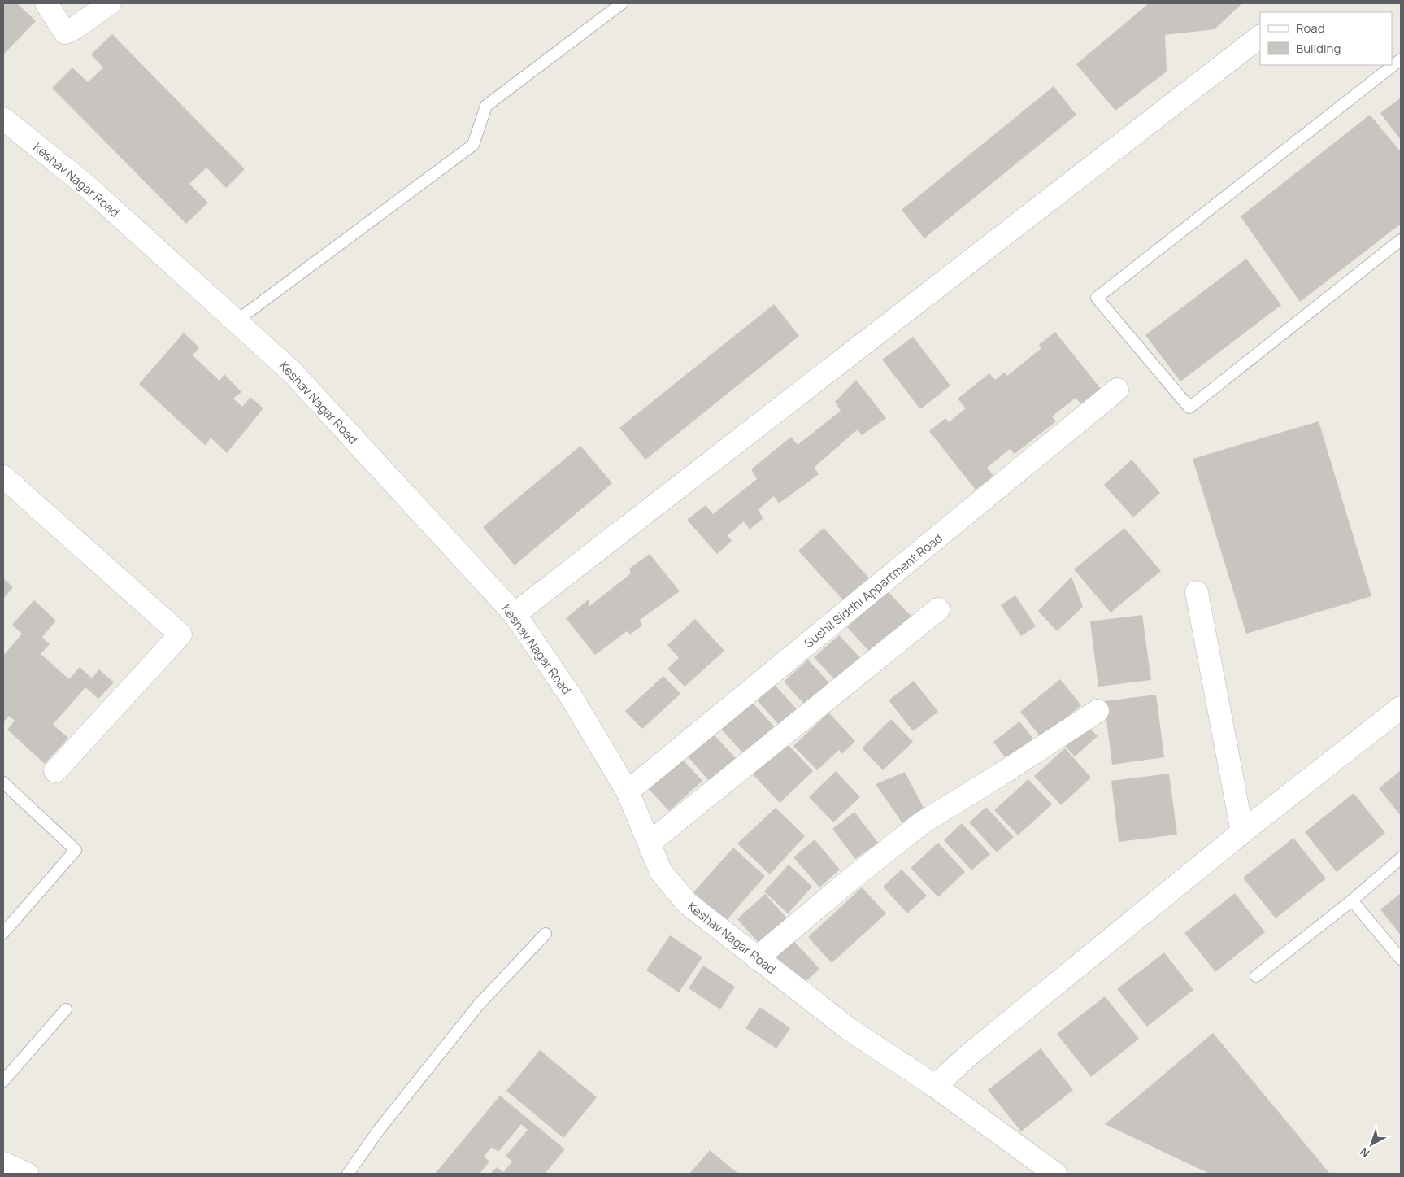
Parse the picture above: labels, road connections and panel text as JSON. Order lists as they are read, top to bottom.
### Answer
{
  "streets": {
    "street": ["Keshav Nagar Road", "Sushil Siddhi Appartment Road"]
  },
  "crossings": [
    ["Keshav Nagar Road", "Sushil Siddhi Appartment Road"]
  ],
  "legend": ["Road", "Building"],
  "north": "bottom left"
}
